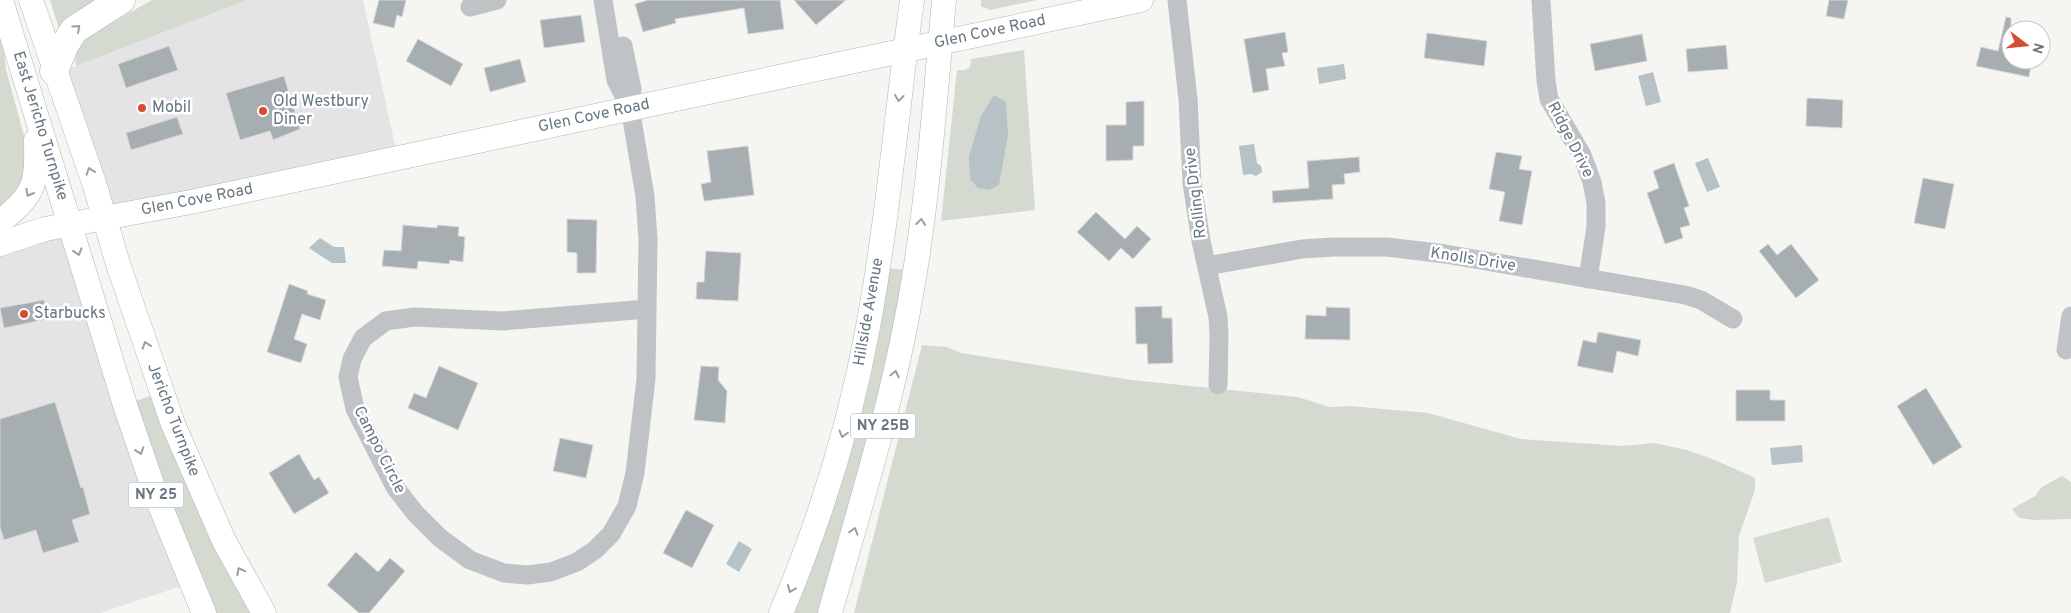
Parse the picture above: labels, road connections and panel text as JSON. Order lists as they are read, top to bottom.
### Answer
{
  "streets": {
    "main road": [
      "Glen Cove Road",
      "East Jericho Turnpike",
      "Hillside Avenue",
      "Jericho Turnpike",
      "NY 25B",
      "NY 25"
    ],
    "street": [
      "Ridge Drive",
      "Rolling Drive",
      "Knolls Drive",
      "Campo Circle"
    ]
  },
  "crossings": [
    ["Glen Cove Road", "East Jericho Turnpike"],
    ["Glen Cove Road", "Hillside Avenue"],
    ["Glen Cove Road", "Jericho Turnpike"],
    ["Glen Cove Road", "NY 25B"],
    ["Glen Cove Road", "Campo Circle"],
    ["Glen Cove Road", "NY 25"],
    ["East Jericho Turnpike", "Jericho Turnpike"],
    ["East Jericho Turnpike", "NY 25"],
    ["Ridge Drive", "Knolls Drive"],
    ["Rolling Drive", "Knolls Drive"]
  ],
  "places": ["Mobil", "Old Westbury Diner", "Starbucks"],
  "north": "right"
}
